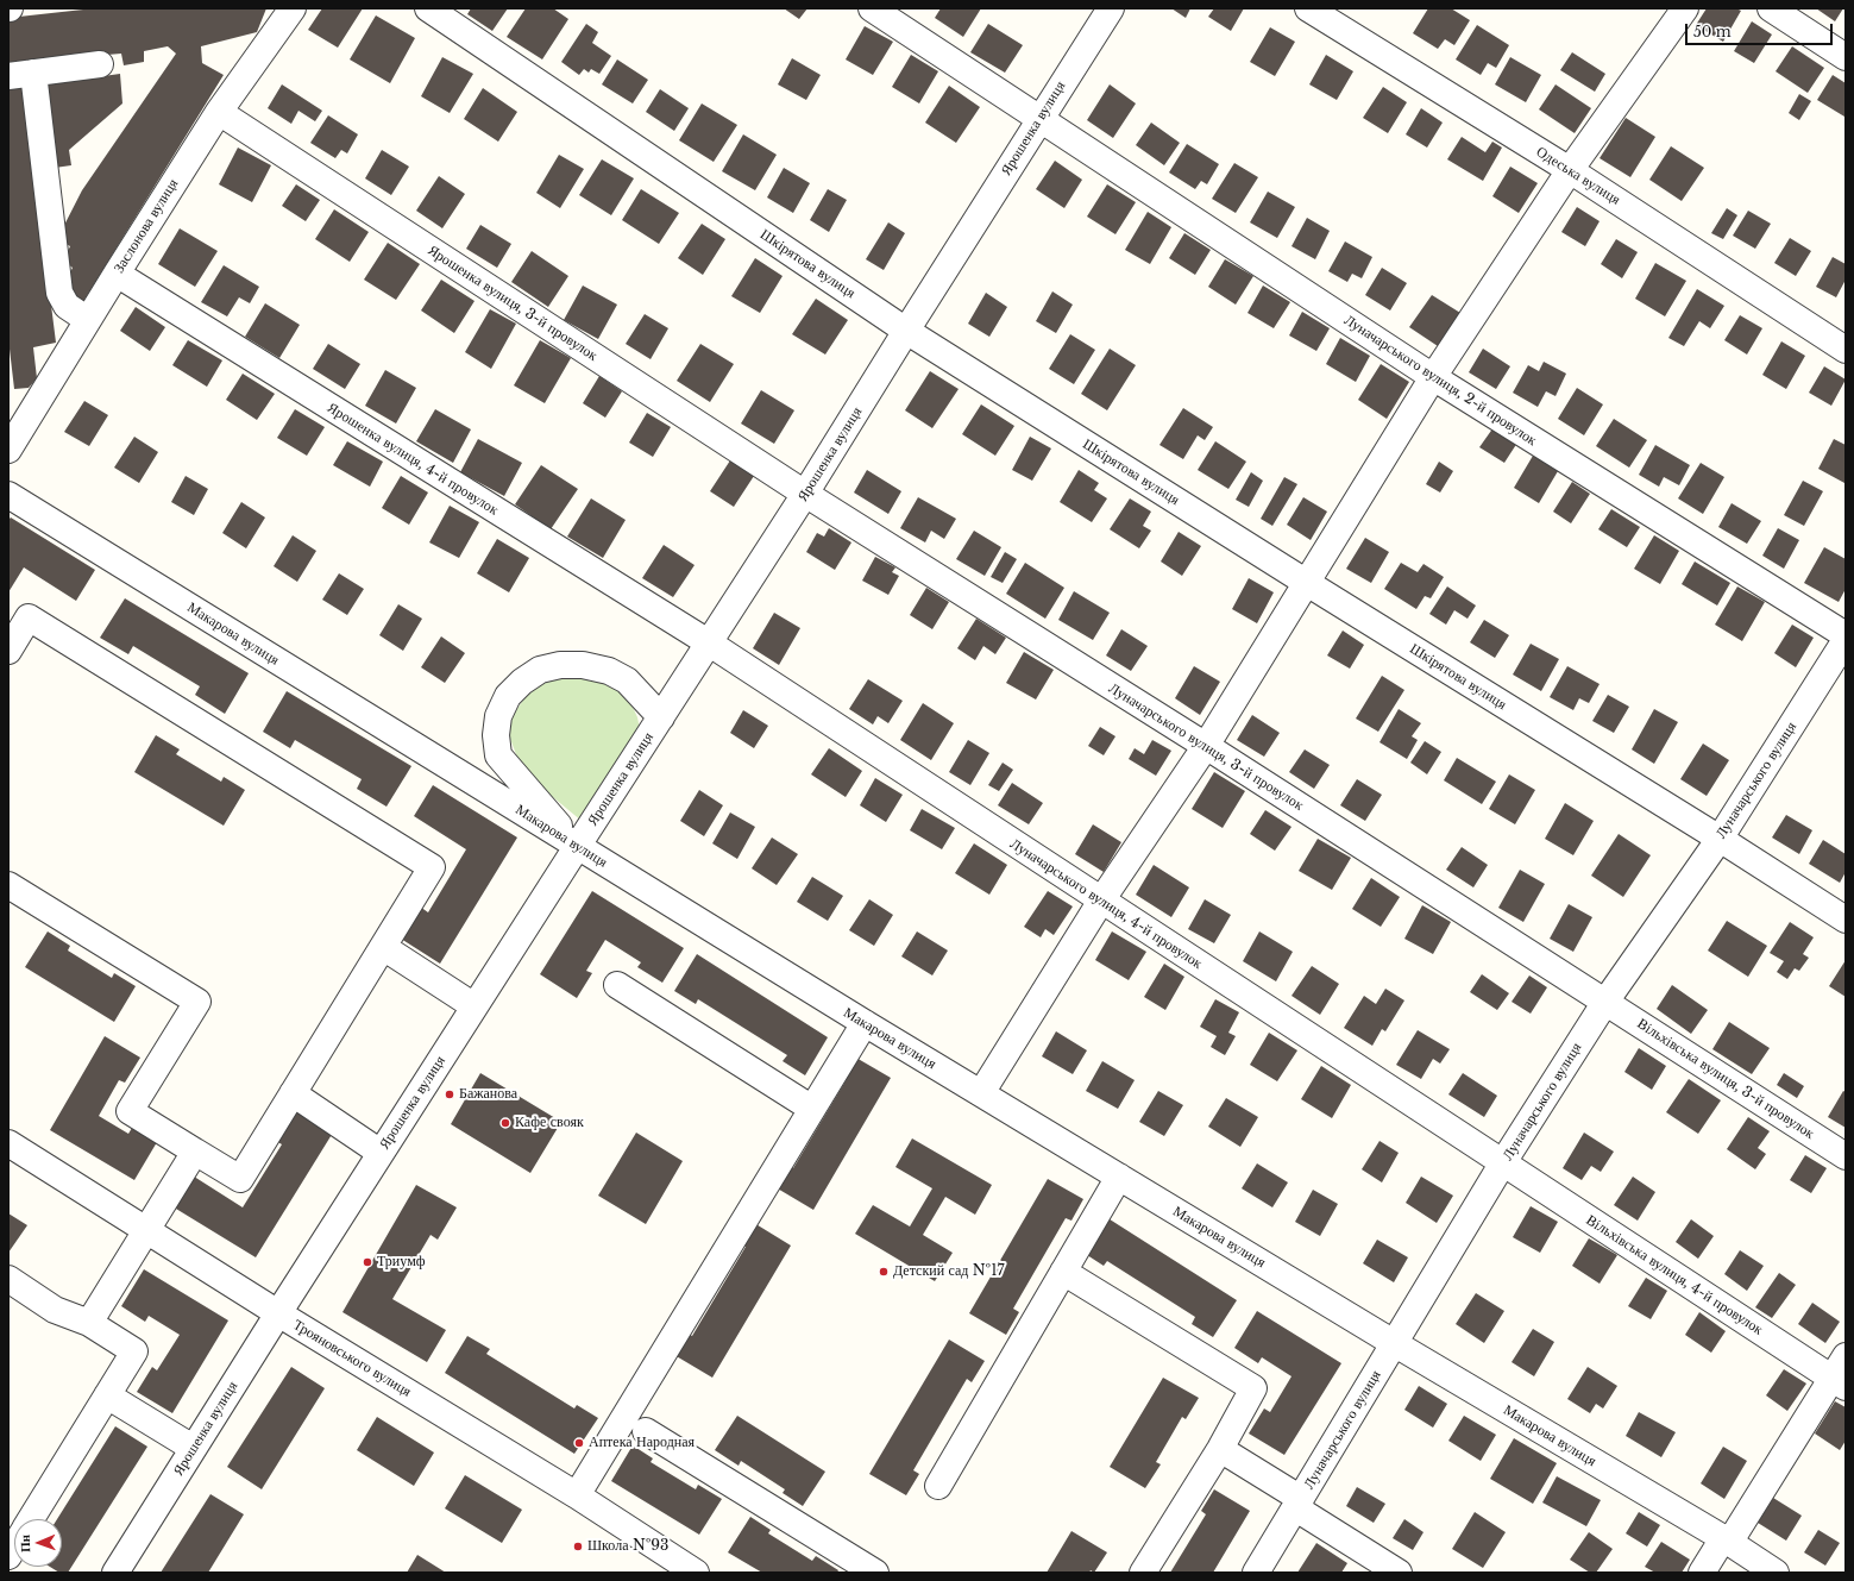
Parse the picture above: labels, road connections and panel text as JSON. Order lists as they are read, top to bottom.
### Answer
{
  "streets": {
    "street": [
      "Ярошенка вулиця",
      "Одеська вулиця",
      "Заслонова вулиця",
      "Шкірятова вулиця",
      "Ярошенка вулиця, 3-й провулок",
      "Луначарського вулиця, 2-й провулок",
      "Ярошенка вулиця, 4-й провулок",
      "Макарова вулиця",
      "Луначарського вулиця, 3-й провулок",
      "Луначарського вулиця",
      "Луначарського вулиця, 4-й провулок",
      "Вільхівська вулиця, 3-й провулок",
      "Вільхівська вулиця, 4-й провулок",
      "Трояновського вулиця"
    ]
  },
  "crossings": [
    ["Ярошенка вулиця", "Шкірятова вулиця"],
    ["Ярошенка вулиця", "Ярошенка вулиця, 3-й провулок"],
    ["Ярошенка вулиця", "Луначарського вулиця, 2-й провулок"],
    ["Ярошенка вулиця", "Ярошенка вулиця, 4-й провулок"],
    ["Ярошенка вулиця", "Макарова вулиця"],
    ["Ярошенка вулиця", "Луначарського вулиця, 3-й провулок"],
    ["Ярошенка вулиця", "Луначарського вулиця, 4-й провулок"],
    ["Ярошенка вулиця", "Трояновського вулиця"],
    ["Заслонова вулиця", "Ярошенка вулиця, 3-й провулок"],
    ["Заслонова вулиця", "Ярошенка вулиця, 4-й провулок"],
    ["Шкірятова вулиця", "Луначарського вулиця"],
    ["Ярошенка вулиця, 3-й провулок", "Луначарського вулиця, 3-й провулок"],
    ["Ярошенка вулиця, 4-й провулок", "Луначарського вулиця, 4-й провулок"],
    ["Макарова вулиця", "Луначарського вулиця"],
    ["Луначарського вулиця, 3-й провулок", "Луначарського вулиця"],
    ["Луначарського вулиця, 3-й провулок", "Вільхівська вулиця, 3-й провулок"],
    ["Луначарського вулиця", "Луначарського вулиця, 4-й провулок"],
    ["Луначарського вулиця", "Вільхівська вулиця, 3-й провулок"],
    ["Луначарського вулиця", "Вільхівська вулиця, 4-й провулок"],
    ["Луначарського вулиця, 4-й провулок", "Вільхівська вулиця, 4-й провулок"]
  ],
  "places": [
    "Бажанова",
    "Кафе свояк",
    "Триумф",
    "Детский сад №17",
    "Аптека Народная",
    "Школа №93"
  ],
  "scale_bar": "50 m",
  "north": "left"
}
